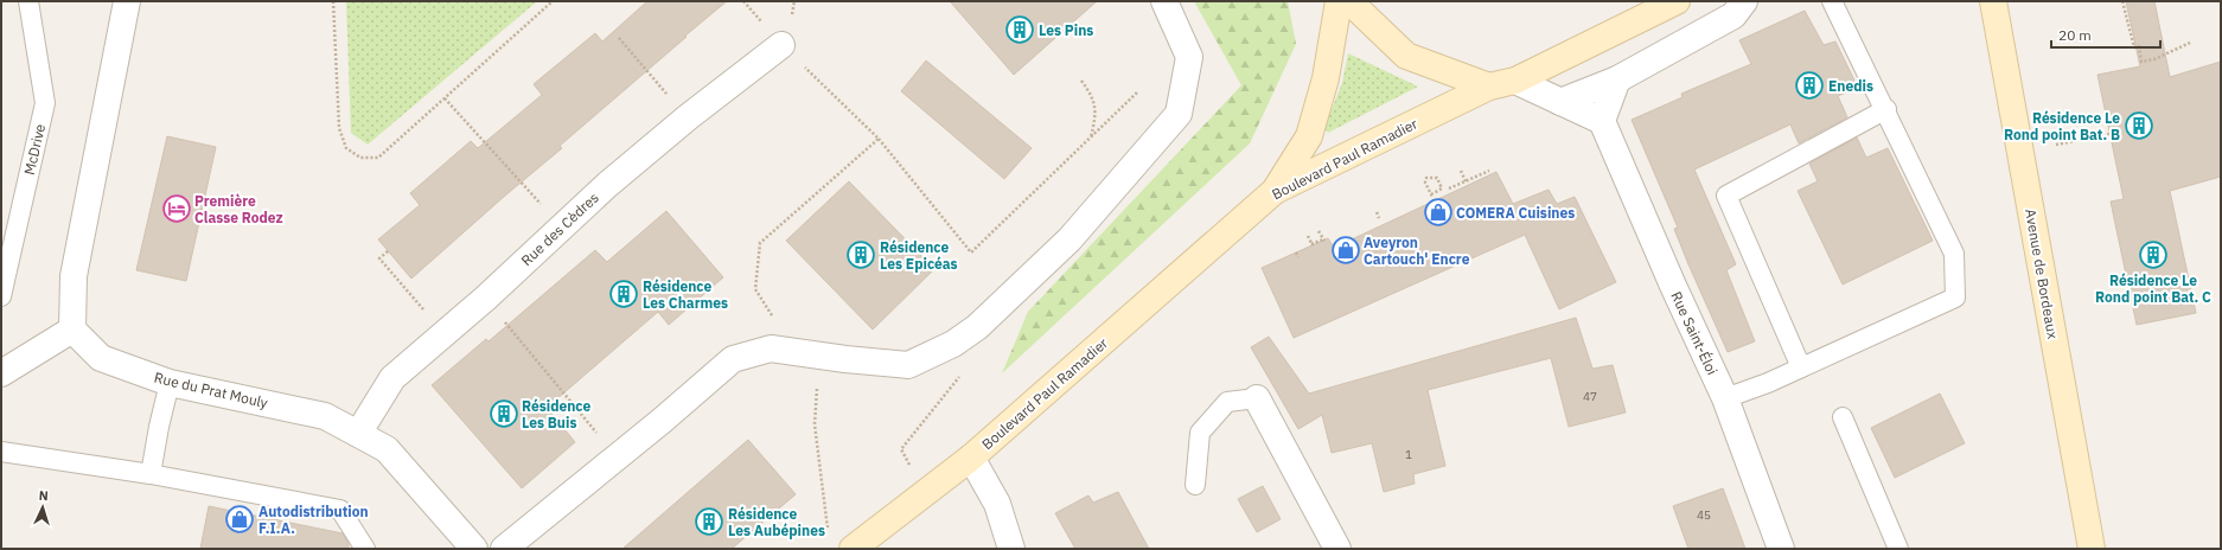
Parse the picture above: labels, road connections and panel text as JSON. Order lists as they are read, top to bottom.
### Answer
{
  "streets": {
    "main road": ["Boulevard Paul Ramadier", "Avenue de Bordeaux"],
    "street": ["Rue des Cèdres", "Rue Saint-Éloi", "Rue du Prat Mouly"],
    "lane": ["McDrive"]
  },
  "crossings": [
    ["Rue des Cèdres", "Rue du Prat Mouly"]
  ],
  "places": {
    "building": [
      "Les Pins",
      "Enedis",
      "Résidence Le Rond point Bat. B",
      "Résidence Les Epicéas",
      "Résidence Le Rond point Bat. C",
      "Résidence Les Charmes",
      "Résidence Les Buis",
      "Résidence Les Aubépines"
    ],
    "hotel": ["Première Classe Rodez"],
    "shop": ["COMERA Cuisines", "Aveyron Cartouch' Encre", "Autodistribution F.I.A."]
  },
  "house_numbers": ["47", "1", "45"],
  "scale_bar": "20 m",
  "north": "top"
}
